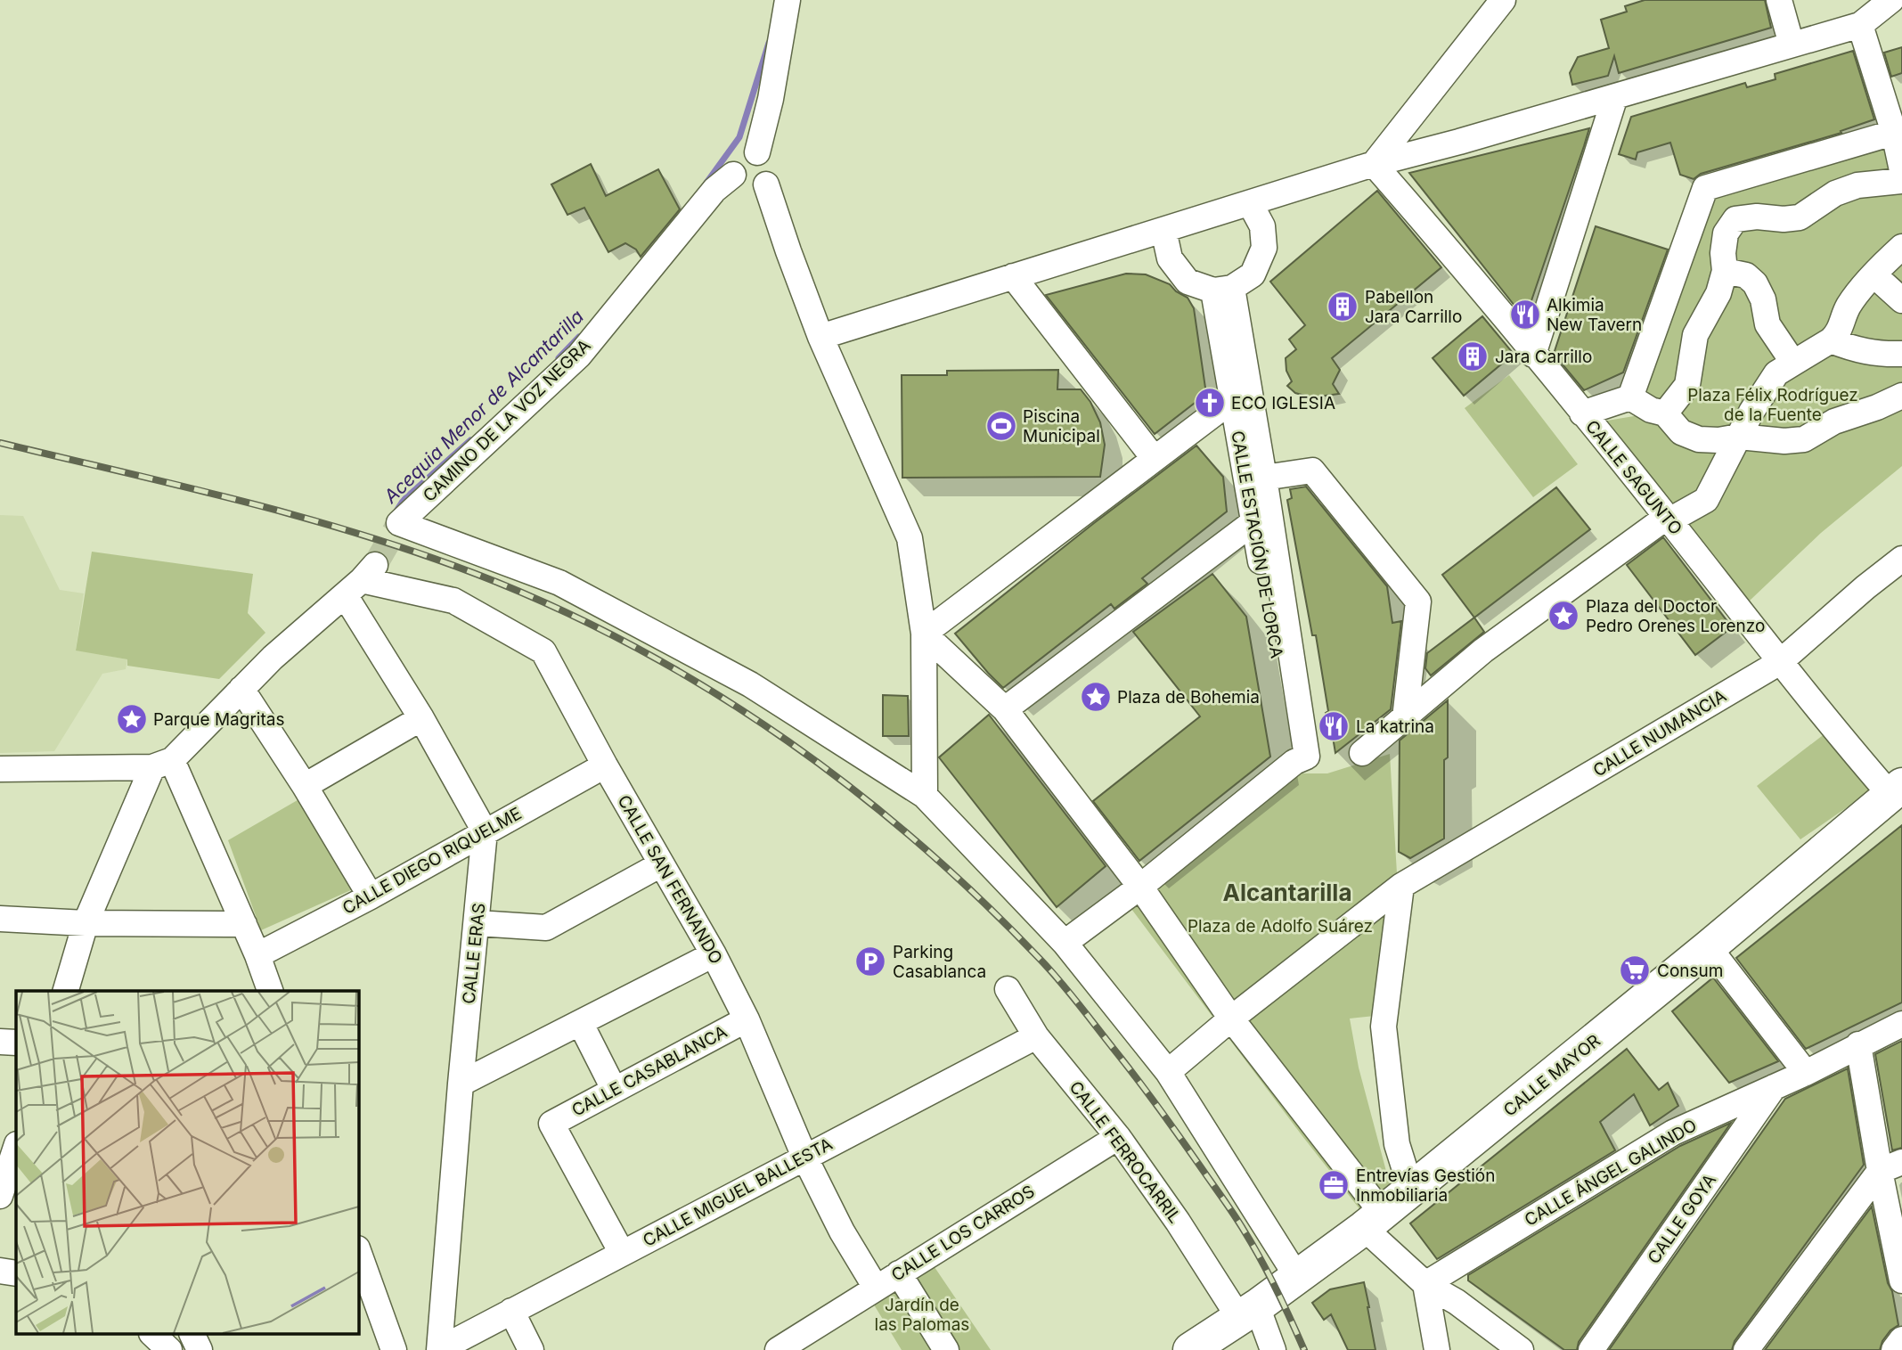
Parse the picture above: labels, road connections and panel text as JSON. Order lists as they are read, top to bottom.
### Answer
{
  "streets": {
    "main road": ["CALLE MAYOR"],
    "street": [
      "CAMINO DE LA VOZ NEGRA",
      "CALLE SAGUNTO",
      "CALLE ESTACIÓN DE LORCA",
      "CALLE NUMANCIA",
      "CALLE DIEGO RIQUELME",
      "CALLE SAN FERNANDO",
      "CALLE ERAS",
      "CALLE CASABLANCA",
      "CALLE FERROCARRIL",
      "CALLE ÁNGEL GALINDO",
      "CALLE MIGUEL BALLESTA",
      "CALLE GOYA",
      "CALLE LOS CARROS"
    ]
  },
  "crossings": [
    ["CALLE SAGUNTO", "CALLE NUMANCIA"],
    ["CALLE SAGUNTO", "CALLE MAYOR"],
    ["CALLE DIEGO RIQUELME", "CALLE SAN FERNANDO"],
    ["CALLE DIEGO RIQUELME", "CALLE ERAS"],
    ["CALLE SAN FERNANDO", "CALLE CASABLANCA"],
    ["CALLE SAN FERNANDO", "CALLE MIGUEL BALLESTA"],
    ["CALLE SAN FERNANDO", "CALLE LOS CARROS"],
    ["CALLE ERAS", "CALLE MIGUEL BALLESTA"],
    ["CALLE CASABLANCA", "CALLE MIGUEL BALLESTA"],
    ["CALLE MAYOR", "CALLE FERROCARRIL"],
    ["CALLE FERROCARRIL", "CALLE MIGUEL BALLESTA"],
    ["CALLE FERROCARRIL", "CALLE LOS CARROS"],
    ["CALLE ÁNGEL GALINDO", "CALLE GOYA"]
  ],
  "districts": ["Alcantarilla"],
  "water": ["Acequia Menor de Alcantarilla"],
  "parks": ["Plaza Félix Rodríguez de la Fuente", "Plaza de Adolfo Suárez", "Jardín de las Palomas"],
  "places": {
    "building": ["Pabellon Jara Carrillo", "Jara Carrillo"],
    "restaurant": ["Alkimia New Tavern", "La katrina"],
    "church": ["ECO IGLESIA"],
    "sports": ["Piscina Municipal"],
    "place": ["Plaza del Doctor Pedro Orenes Lorenzo", "Plaza de Bohemia", "Parque Magritas"],
    "parking": ["Parking Casablanca"],
    "supermarket": ["Consum"],
    "office": ["Entrevías Gestión Inmobiliaria"]
  }
}
